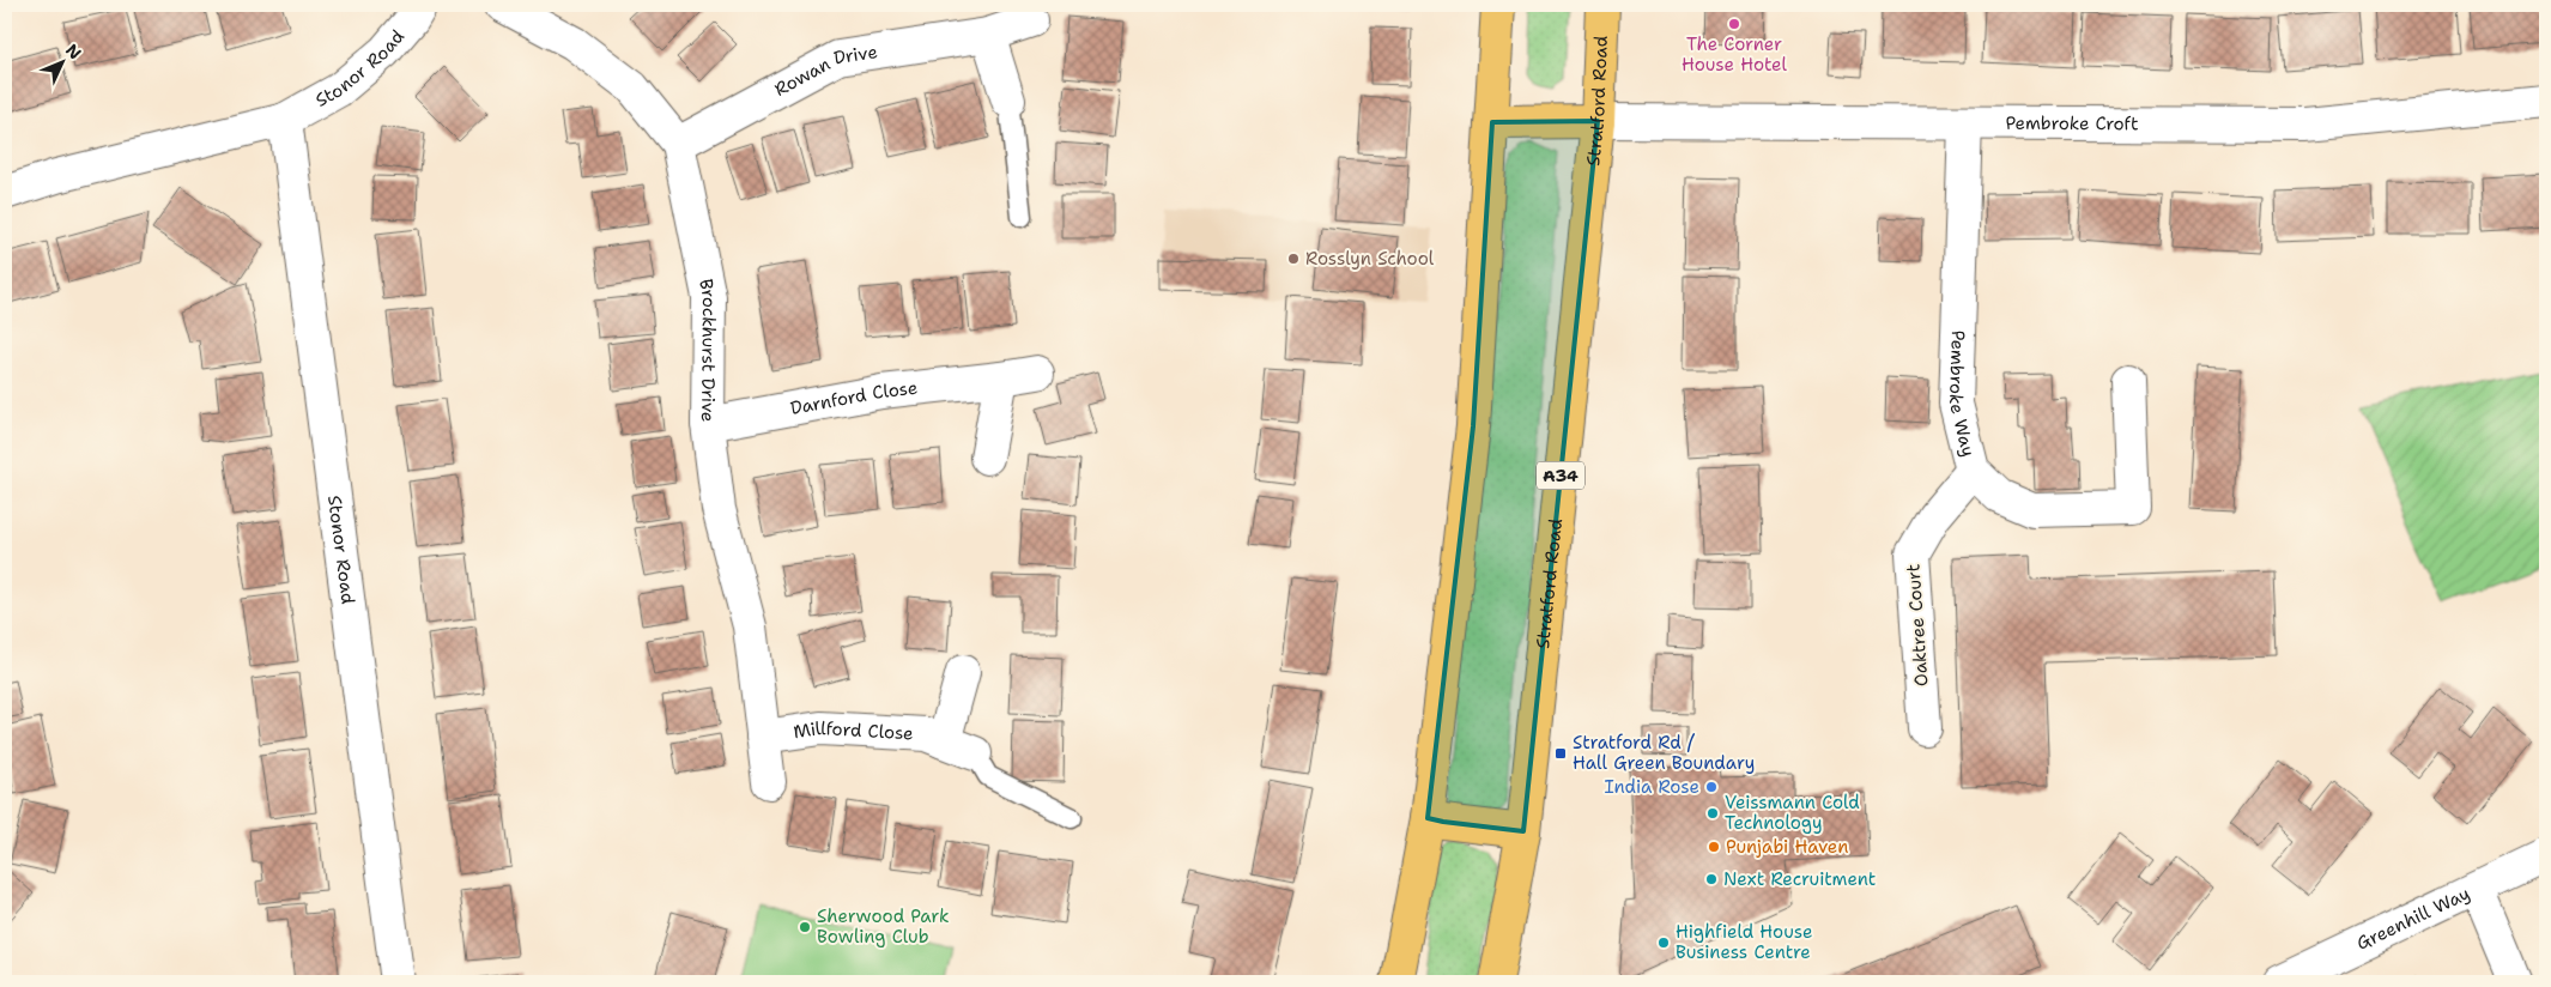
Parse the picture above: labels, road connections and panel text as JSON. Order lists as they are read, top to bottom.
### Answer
{
  "streets": {
    "highway": ["Stratford Road", "A34"],
    "street": [
      "Stonor Road",
      "Rowan Drive",
      "Pembroke Croft",
      "Brockhurst Drive",
      "Pembroke Way",
      "Darnford Close",
      "Oaktree Court",
      "Millford Close",
      "Greenhill Way"
    ]
  },
  "crossings": [
    ["Rowan Drive", "Brockhurst Drive"],
    ["Stratford Road", "Pembroke Croft"],
    ["Pembroke Croft", "Pembroke Way"],
    ["Brockhurst Drive", "Darnford Close"],
    ["Brockhurst Drive", "Millford Close"],
    ["Pembroke Way", "Oaktree Court"]
  ],
  "places": {
    "other": [
      "The Corner House Hotel",
      "Rosslyn School",
      "India Rose",
      "Veissmann Cold Technology",
      "Punjabi Haven",
      "Next Recruitment",
      "Sherwood Park Bowling Club",
      "Highfield House Business Centre"
    ],
    "transit": ["Stratford Rd / Hall Green Boundary"]
  },
  "north": "top right"
}
